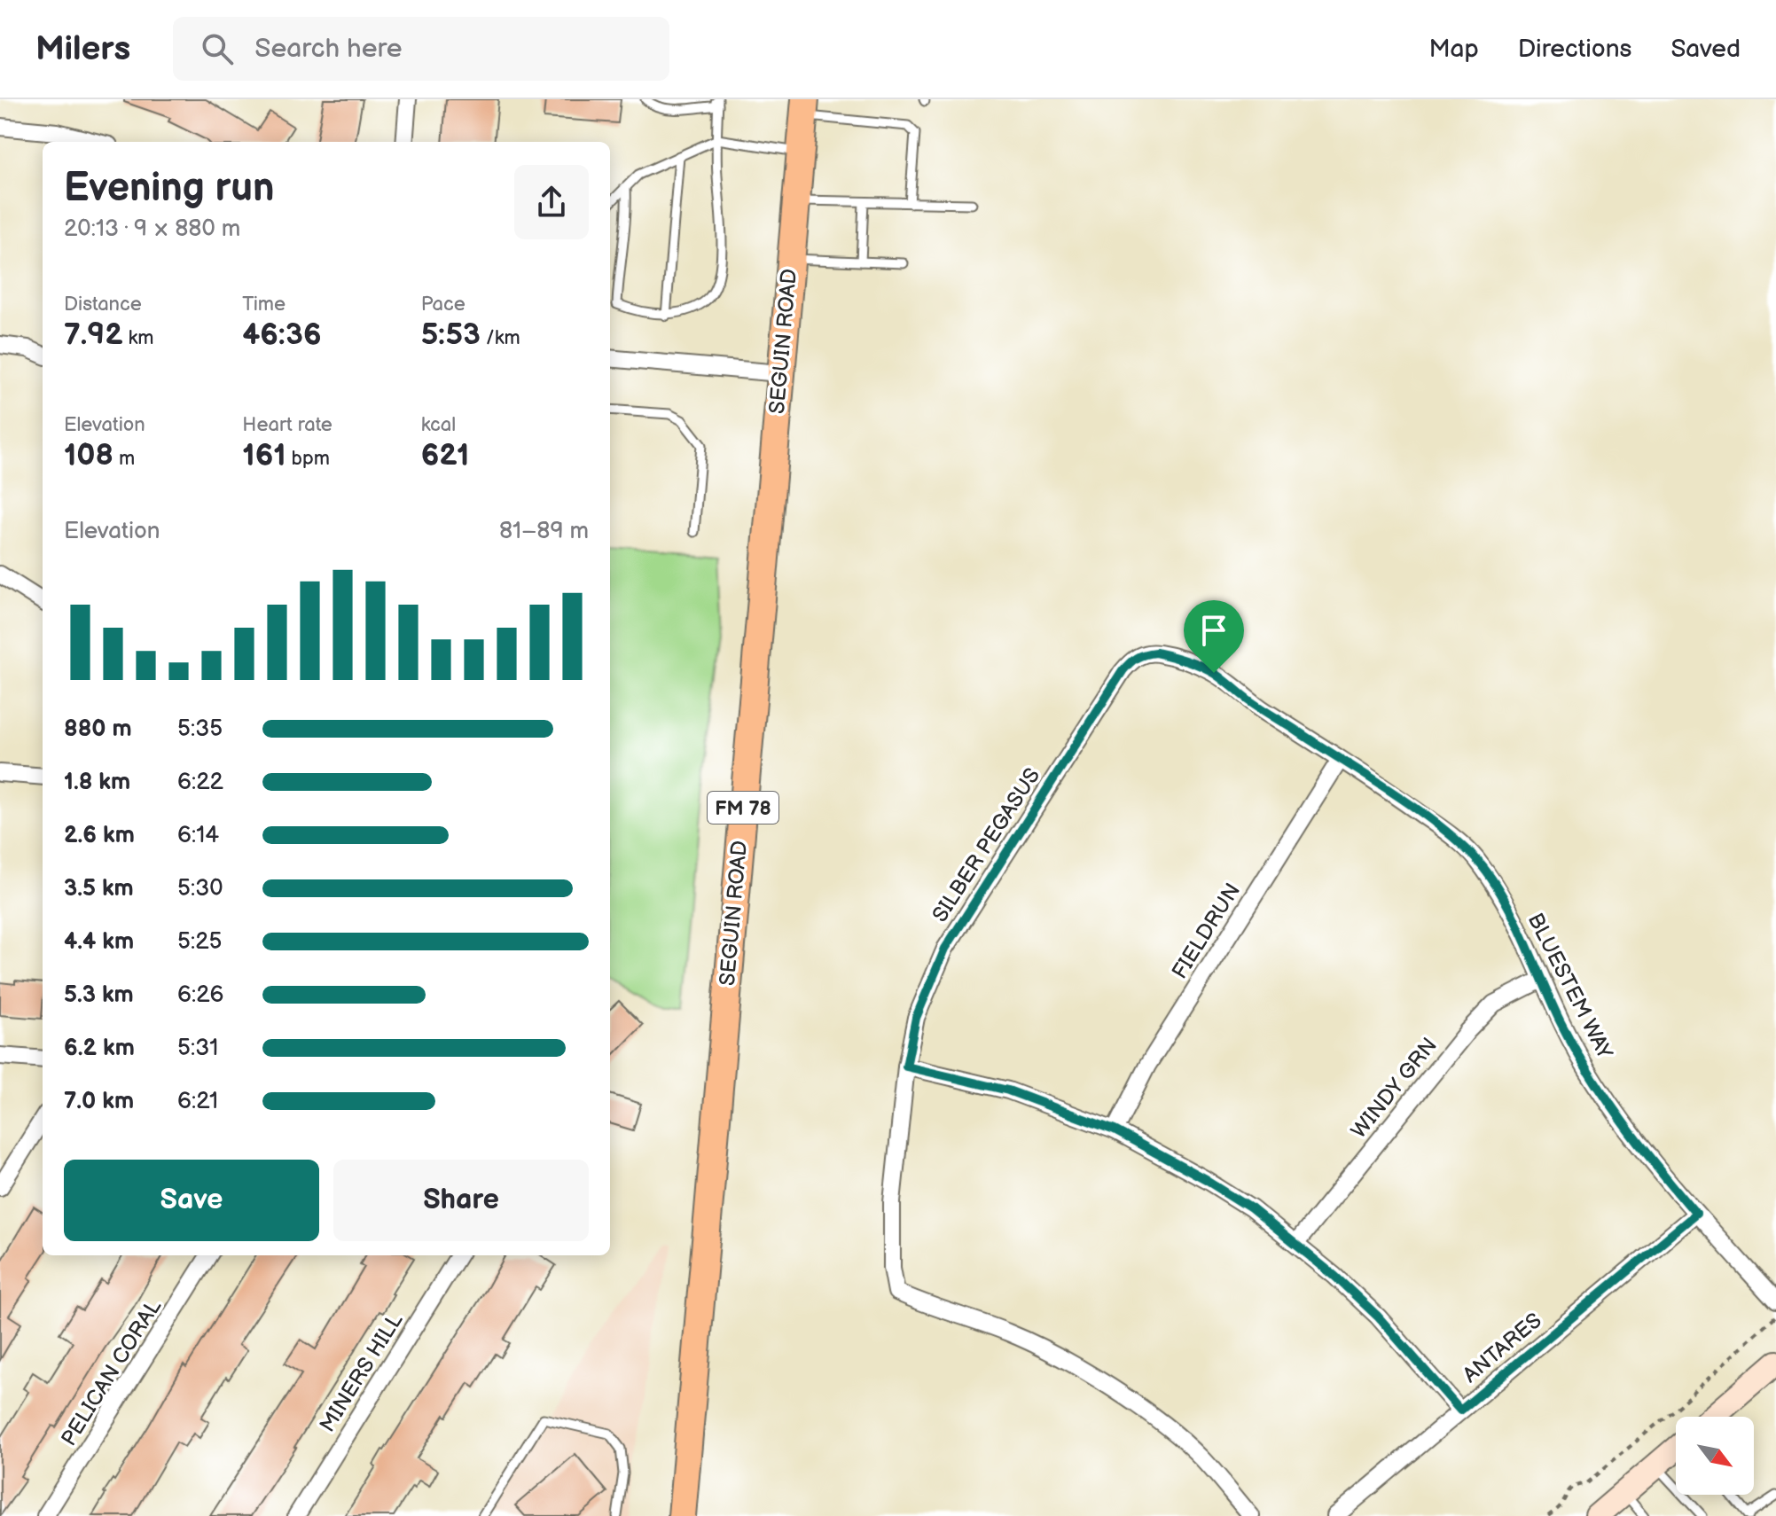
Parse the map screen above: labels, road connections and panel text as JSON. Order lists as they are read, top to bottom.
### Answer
{
  "streets": {
    "main road": ["SEGUIN ROAD", "FM 78"],
    "street": [
      "SILBER PEGASUS",
      "FIELDRUN",
      "BLUESTEM WAY",
      "WINDY GRN",
      "ANTARES",
      "PELICAN CORAL",
      "MINERS HILL"
    ]
  },
  "crossings": [
    ["SILBER PEGASUS", "BLUESTEM WAY"],
    ["FIELDRUN", "BLUESTEM WAY"],
    ["BLUESTEM WAY", "WINDY GRN"],
    ["BLUESTEM WAY", "ANTARES"]
  ],
  "north": "bottom right",
  "page": {
    "header": "Milers",
    "search": "Search here",
    "nav": ["Map", "Directions", "Saved"],
    "heading": ["Evening run", "20:13 · 9 × 880 m"],
    "stats": [
      ["Distance", "7.92 km"],
      ["Time", "46:36"],
      ["Pace", "5:53 /km"],
      ["Elevation", "108 m"],
      ["Heart rate", "161 bpm"],
      ["kcal", "621"]
    ],
    "chart": ["Elevation", "81–89 m"],
    "list": [
      {
        "name": "880 m",
        "note": "5:35"
      },
      {
        "name": "1.8 km",
        "note": "6:22"
      },
      {
        "name": "2.6 km",
        "note": "6:14"
      },
      {
        "name": "3.5 km",
        "note": "5:30"
      },
      {
        "name": "4.4 km",
        "note": "5:25"
      },
      {
        "name": "5.3 km",
        "note": "6:26"
      },
      {
        "name": "6.2 km",
        "note": "5:31"
      },
      {
        "name": "7.0 km",
        "note": "6:21"
      }
    ],
    "buttons": ["Save", "Share"]
  }
}
